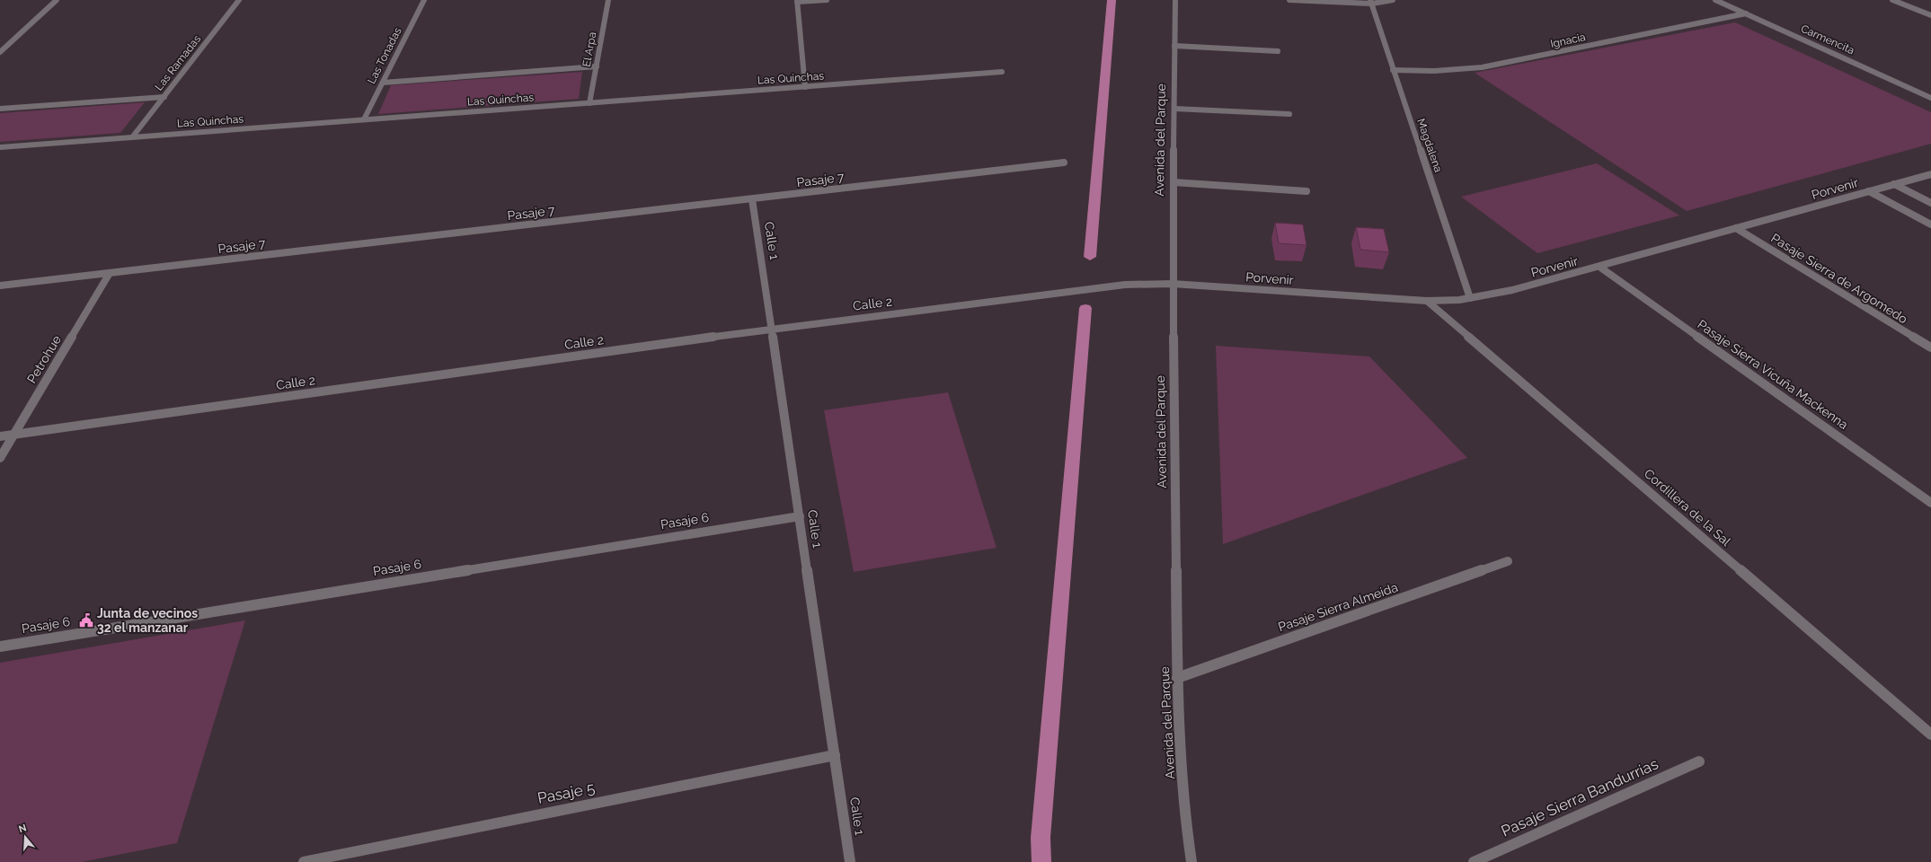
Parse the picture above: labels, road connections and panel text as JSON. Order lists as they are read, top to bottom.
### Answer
{
  "streets": {
    "street": [
      "Carmencita",
      "Ignacia",
      "El Arpa",
      "Las Tonadas",
      "Las Ramadas",
      "Las Quinchas",
      "Avenida del Parque",
      "Magdalena",
      "Pasaje 7",
      "Porvenir",
      "Calle 1",
      "Pasaje Sierra de Argomedo",
      "Calle 2",
      "Petrohue",
      "Pasaje Sierra Vicuña Mackenna",
      "Cordillera de la Sal",
      "Pasaje 6",
      "Pasaje Sierra Almeida",
      "Pasaje 5",
      "Pasaje Sierra Bandurrias"
    ]
  },
  "crossings": [
    ["Carmencita", "Ignacia"],
    ["Ignacia", "Magdalena"],
    ["El Arpa", "Las Quinchas"],
    ["Las Tonadas", "Las Quinchas"],
    ["Las Ramadas", "Las Quinchas"],
    ["Avenida del Parque", "Porvenir"],
    ["Avenida del Parque", "Calle 2"],
    ["Avenida del Parque", "Pasaje Sierra Almeida"],
    ["Magdalena", "Porvenir"],
    ["Pasaje 7", "Calle 1"],
    ["Pasaje 7", "Petrohue"],
    ["Porvenir", "Pasaje Sierra de Argomedo"],
    ["Porvenir", "Calle 2"],
    ["Porvenir", "Pasaje Sierra Vicuña Mackenna"],
    ["Porvenir", "Cordillera de la Sal"],
    ["Calle 1", "Calle 2"],
    ["Calle 1", "Pasaje 6"],
    ["Calle 1", "Pasaje 5"],
    ["Calle 2", "Petrohue"]
  ],
  "places": {
    "public building": ["Junta de vecinos 32 el manzanar"]
  },
  "north": "top"
}
